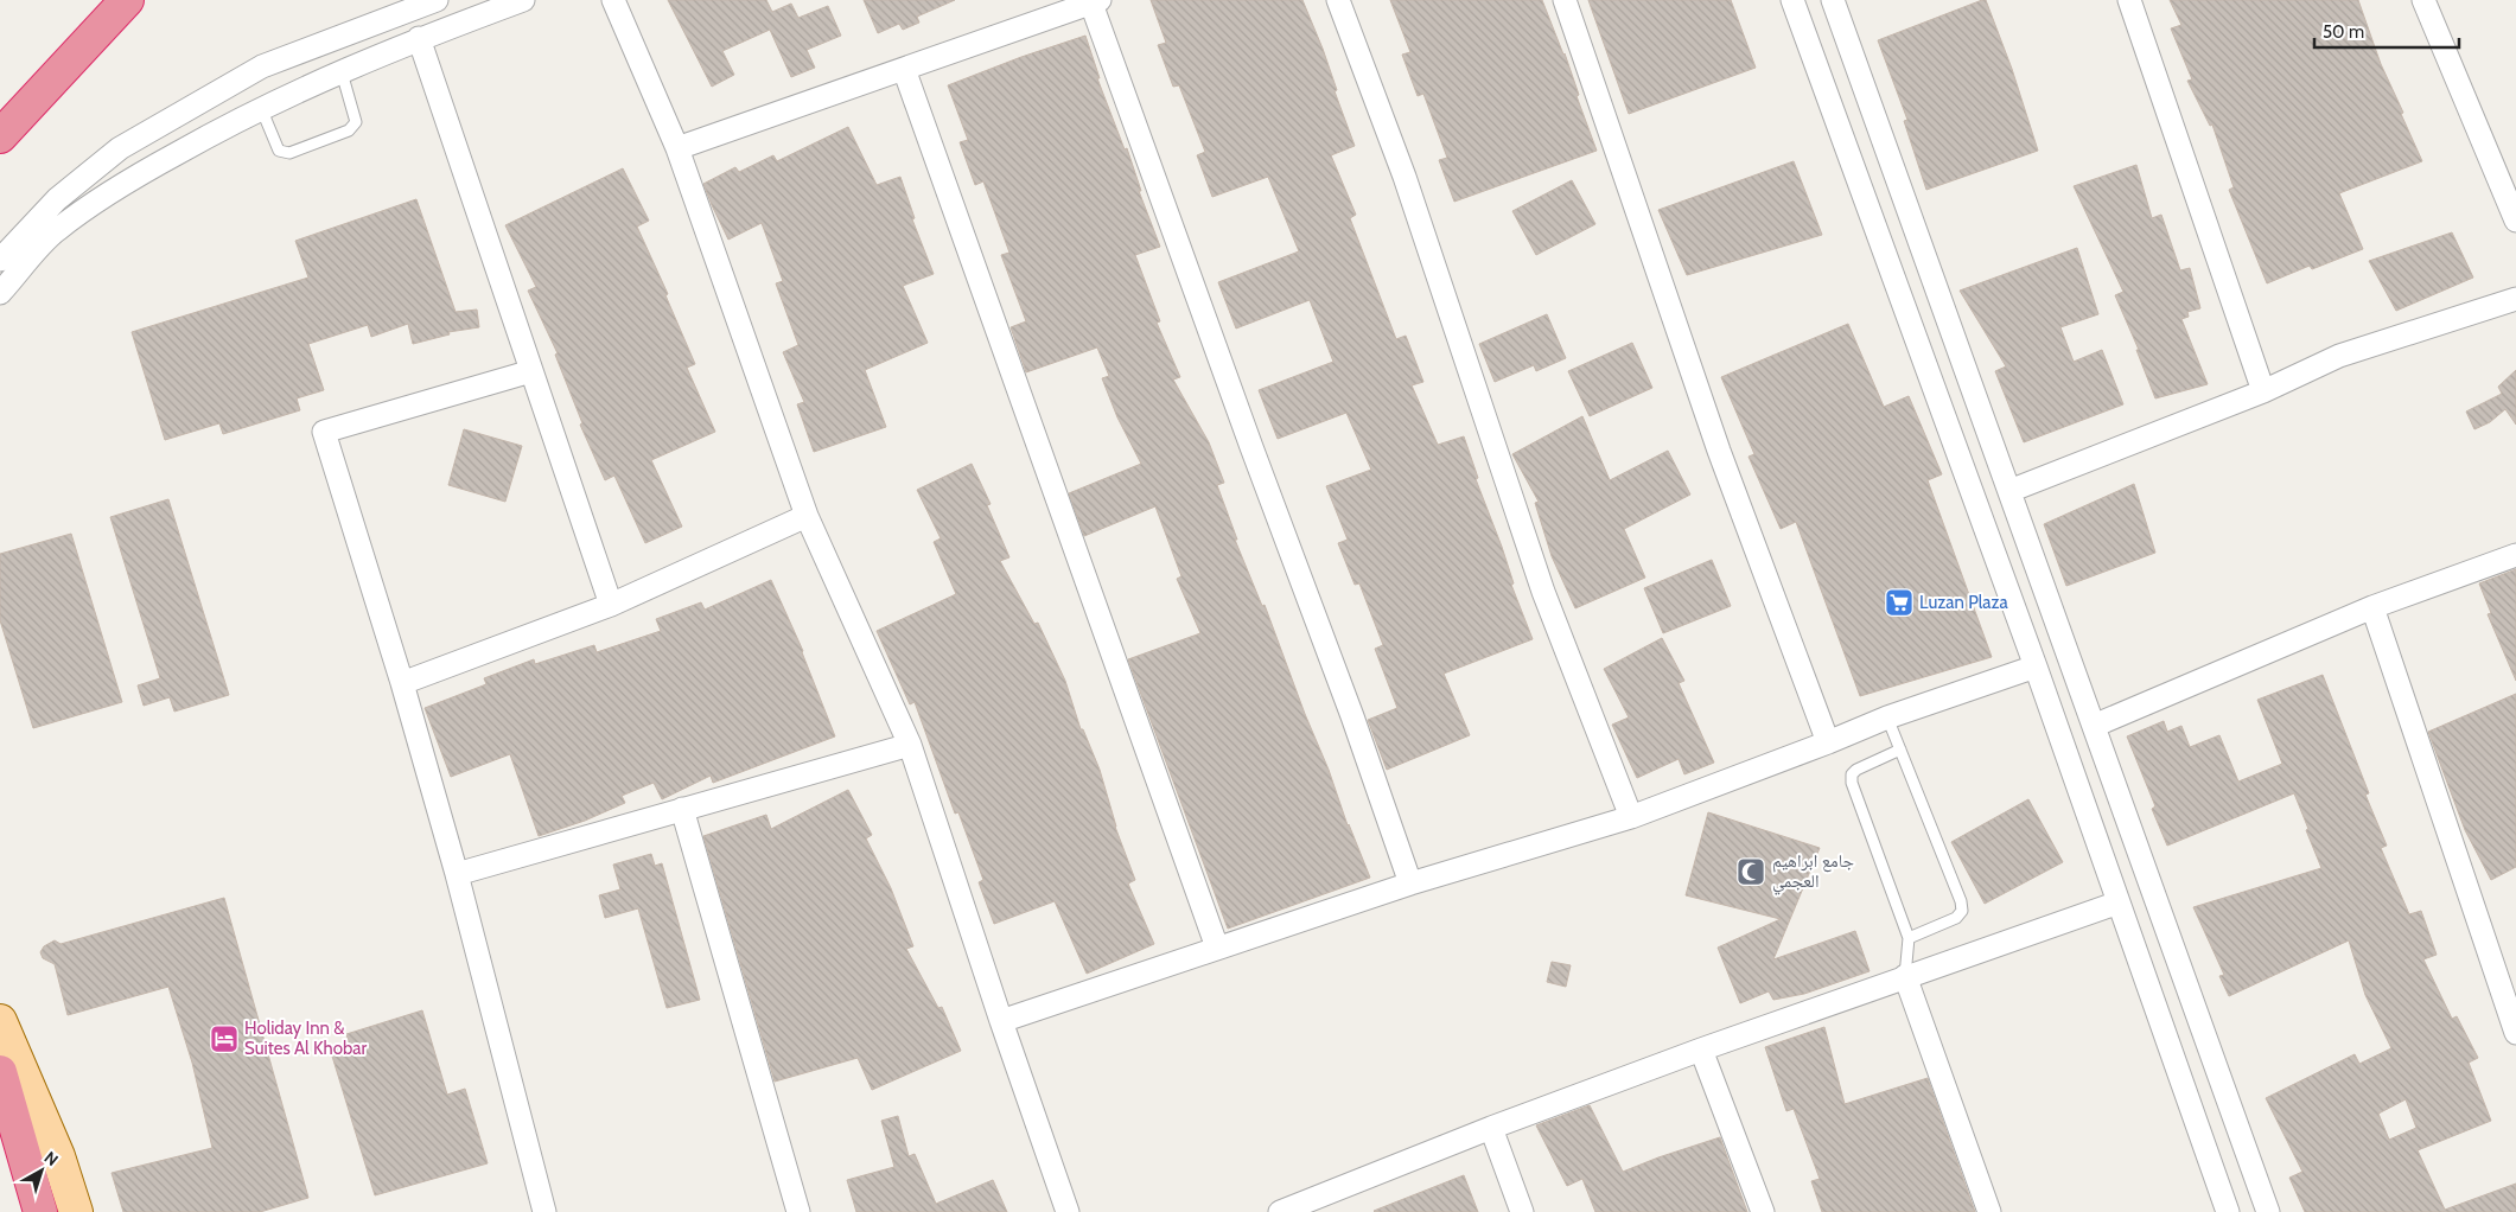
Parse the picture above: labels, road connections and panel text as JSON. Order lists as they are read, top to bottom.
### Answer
{
  "places": {
    "supermarket": ["Luzan Plaza"],
    "mosque": ["جامع ابراهيم العجمي"],
    "hotel": ["Holiday Inn & Suites Al Khobar"]
  },
  "scale_bar": "50 m",
  "north": "top right"
}
